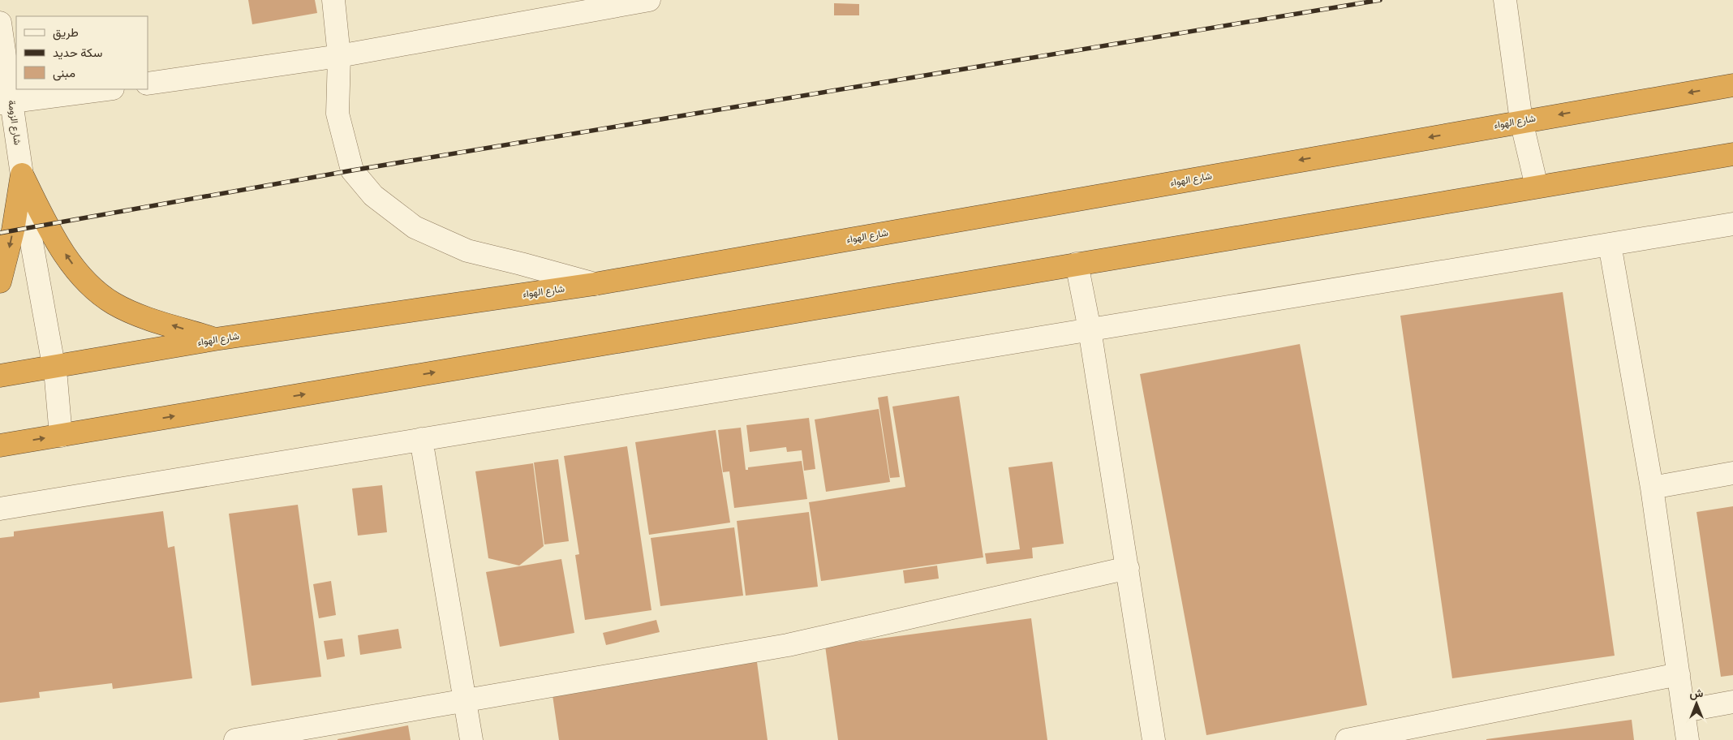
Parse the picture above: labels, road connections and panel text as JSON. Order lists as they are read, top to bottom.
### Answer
{
  "streets": {
    "highway": ["شارع الهواء"],
    "street": ["شارع الزومة"]
  },
  "crossings": [
    ["شارع الهواء", "شارع الزومة"]
  ],
  "legend": ["طريق", "سكة حديد", "مبنى"],
  "north": "top"
}
